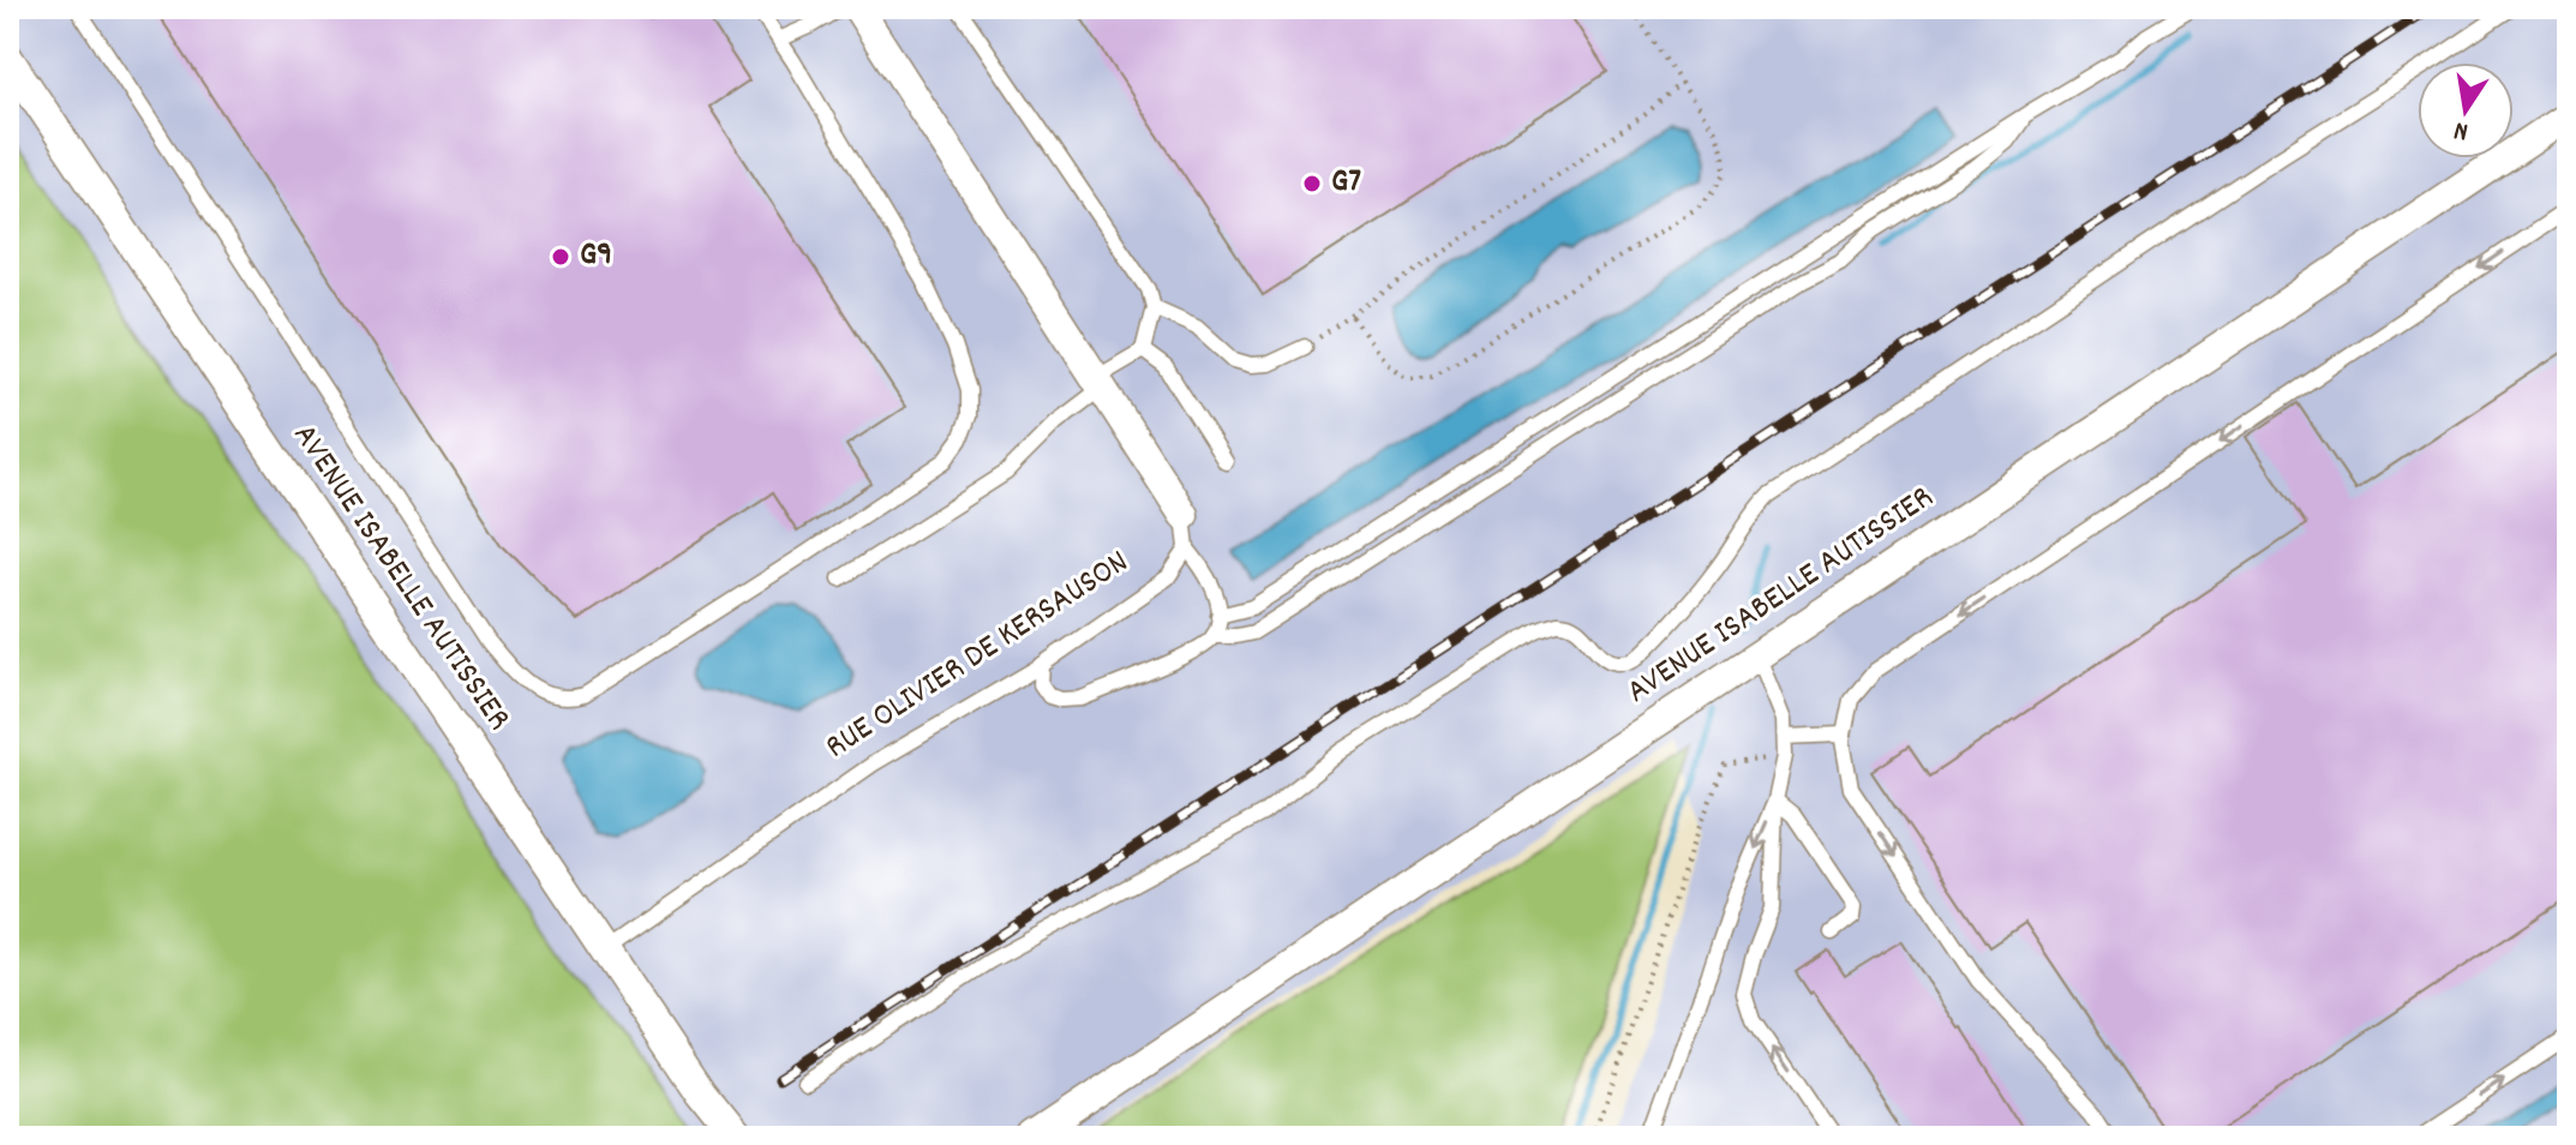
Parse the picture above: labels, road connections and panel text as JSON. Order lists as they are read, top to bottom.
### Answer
{
  "streets": {
    "street": ["AVENUE ISABELLE AUTISSIER"],
    "lane": ["RUE OLIVIER DE KERSAUSON"]
  },
  "crossings": [
    ["AVENUE ISABELLE AUTISSIER", "RUE OLIVIER DE KERSAUSON"]
  ],
  "places": ["G7", "G9"],
  "north": "bottom"
}
